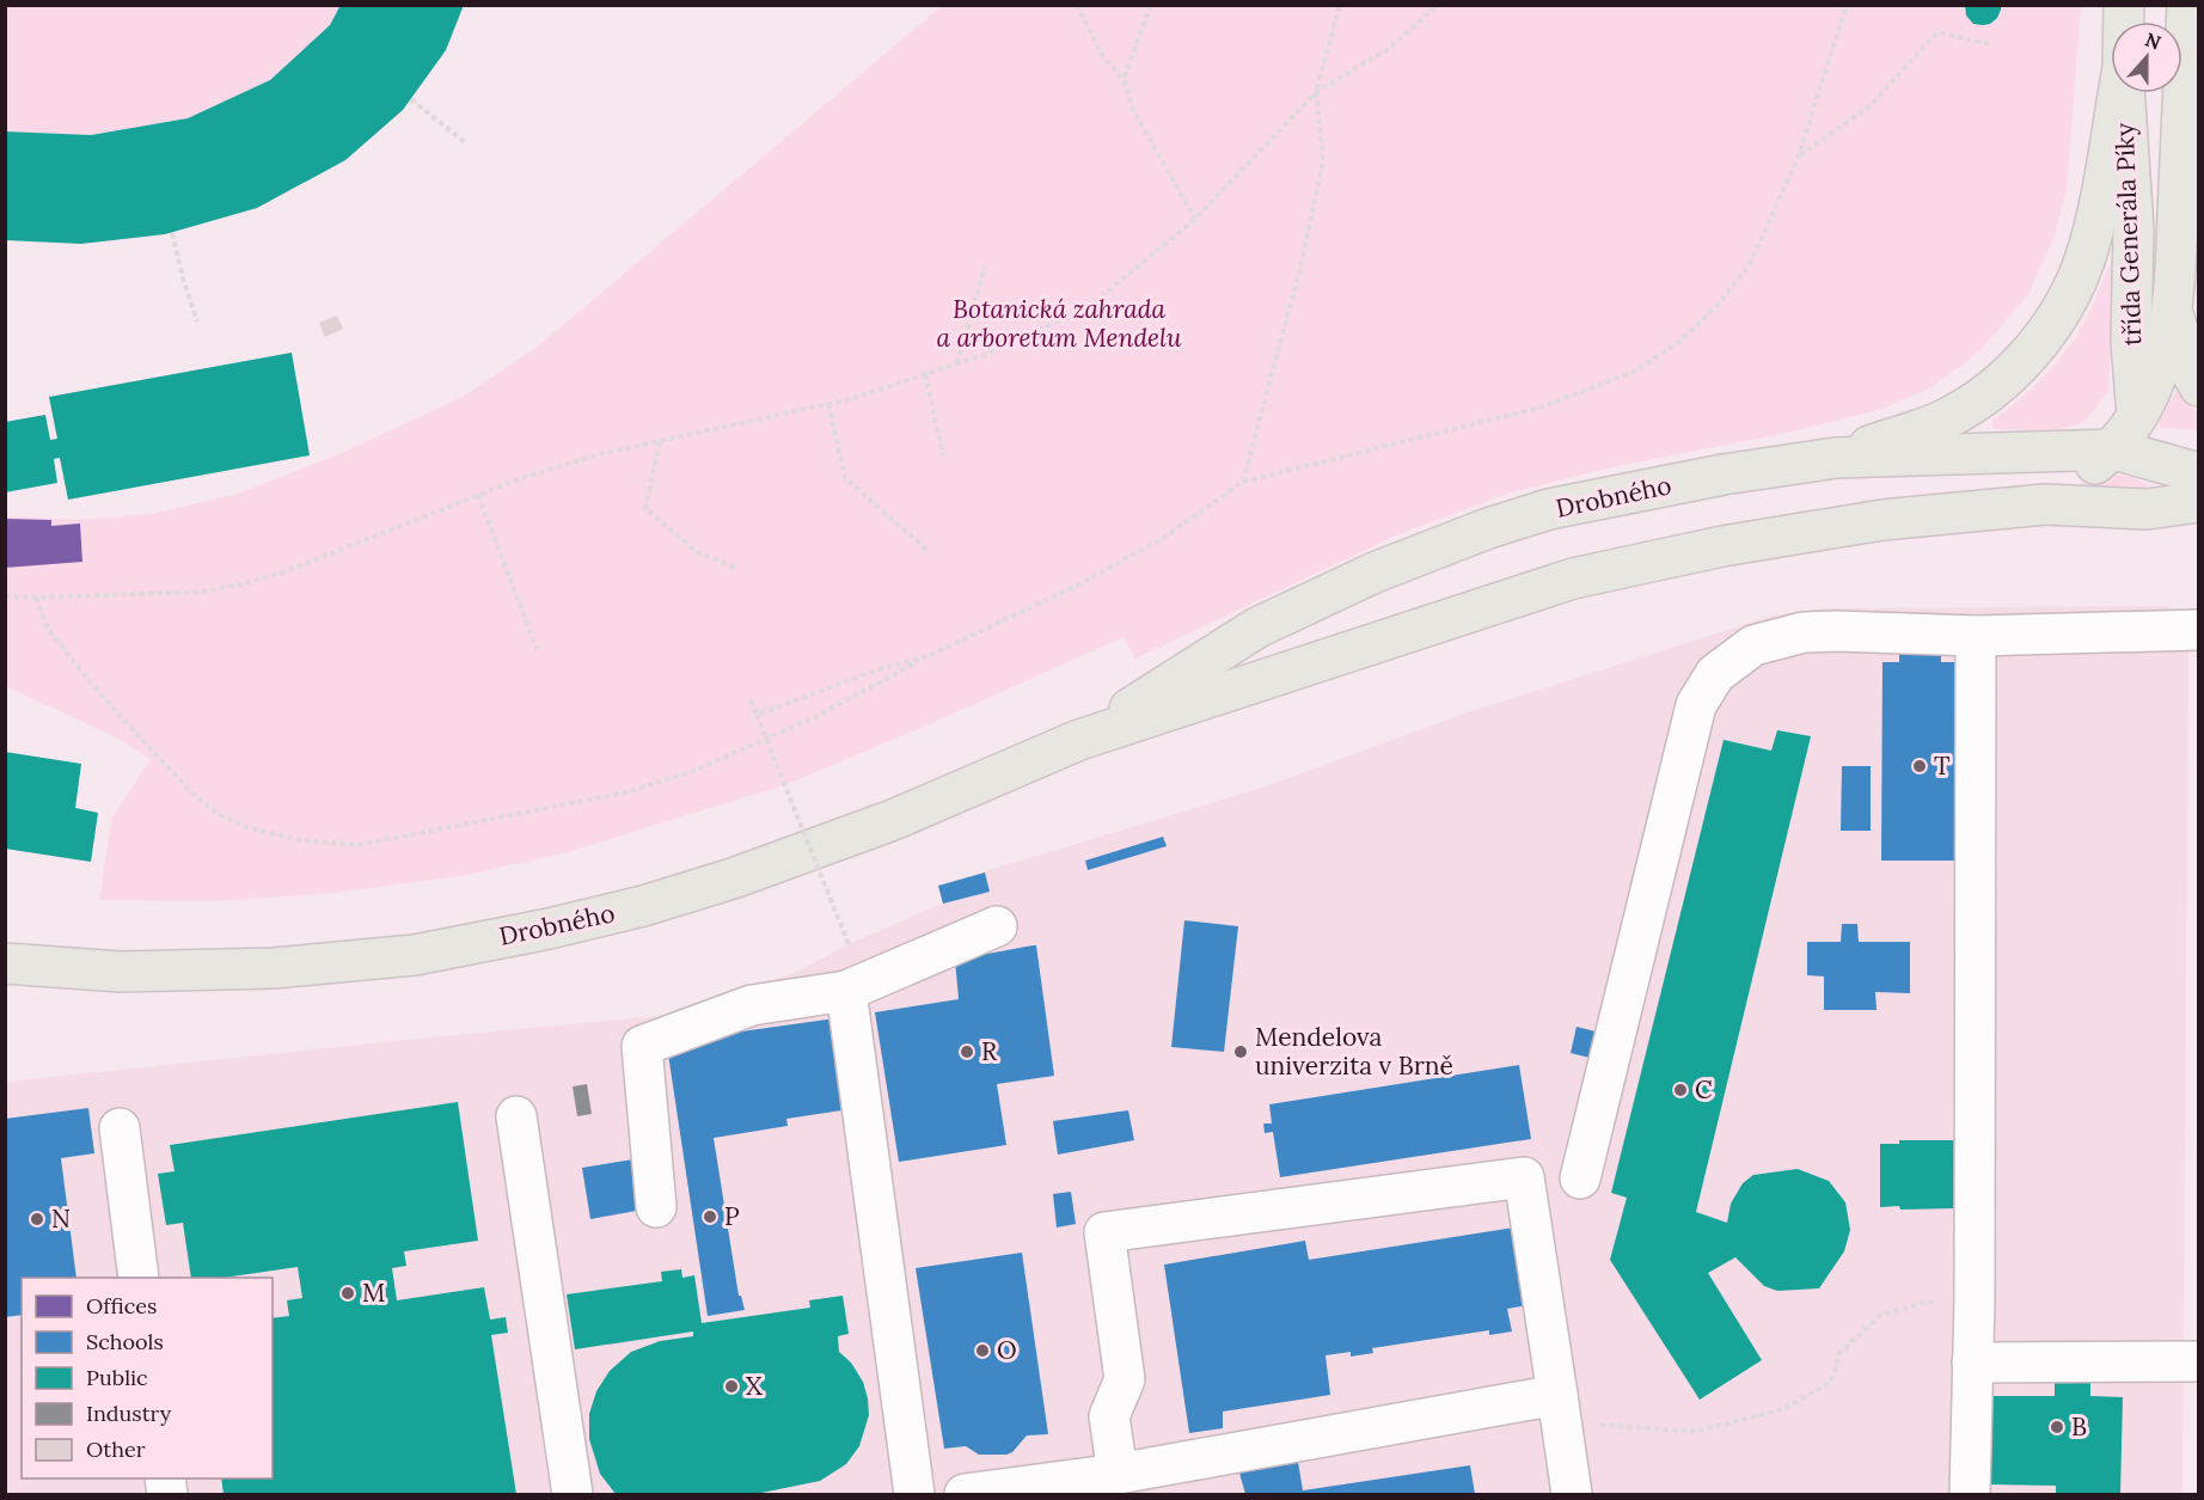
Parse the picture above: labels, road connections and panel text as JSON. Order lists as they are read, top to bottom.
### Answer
{
  "streets": {
    "main road": ["třída Generála Píky", "Drobného"]
  },
  "crossings": [
    ["třída Generála Píky", "Drobného"]
  ],
  "parks": ["Botanická zahrada a arboretum Mendelu"],
  "places": [
    "T",
    "R",
    "Mendelova univerzita v Brně",
    "C",
    "P",
    "N",
    "M",
    "O",
    "X",
    "B"
  ],
  "legend": [
    "Offices",
    "Schools",
    "Public",
    "Industry",
    "Other"
  ],
  "north": "top"
}
